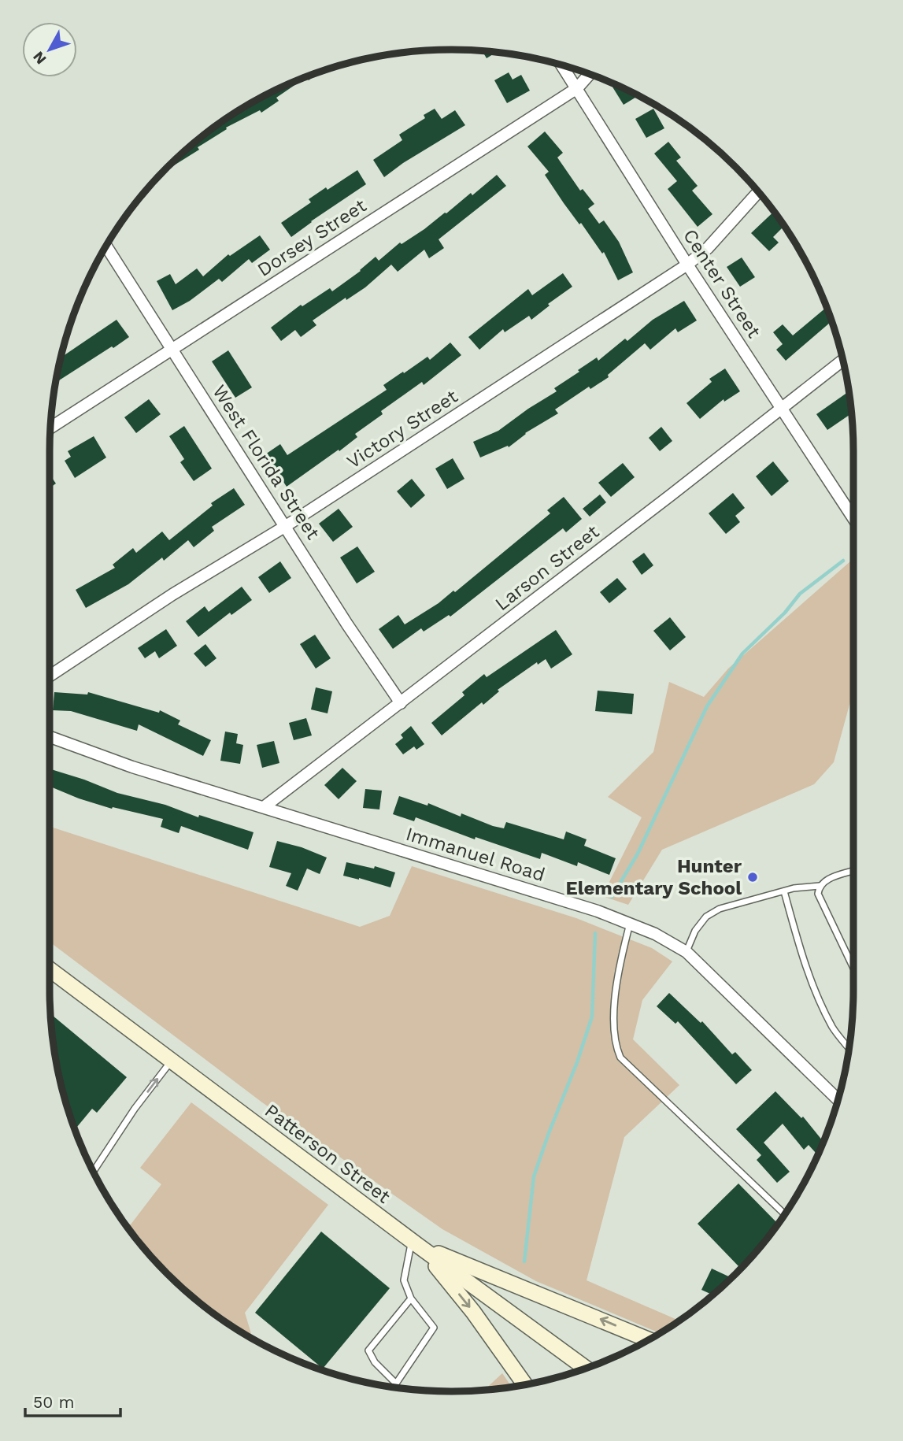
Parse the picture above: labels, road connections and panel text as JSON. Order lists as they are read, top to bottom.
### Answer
{
  "streets": {
    "main road": ["Patterson Street"],
    "street": [
      "Dorsey Street",
      "Center Street",
      "Victory Street",
      "West Florida Street",
      "Larson Street",
      "Immanuel Road"
    ]
  },
  "crossings": [
    ["Dorsey Street", "Center Street"],
    ["Dorsey Street", "West Florida Street"],
    ["Center Street", "Victory Street"],
    ["Center Street", "Larson Street"],
    ["Victory Street", "West Florida Street"],
    ["West Florida Street", "Larson Street"],
    ["Larson Street", "Immanuel Road"]
  ],
  "places": ["Hunter Elementary School"],
  "scale_bar": "50 m",
  "north": "bottom left"
}
